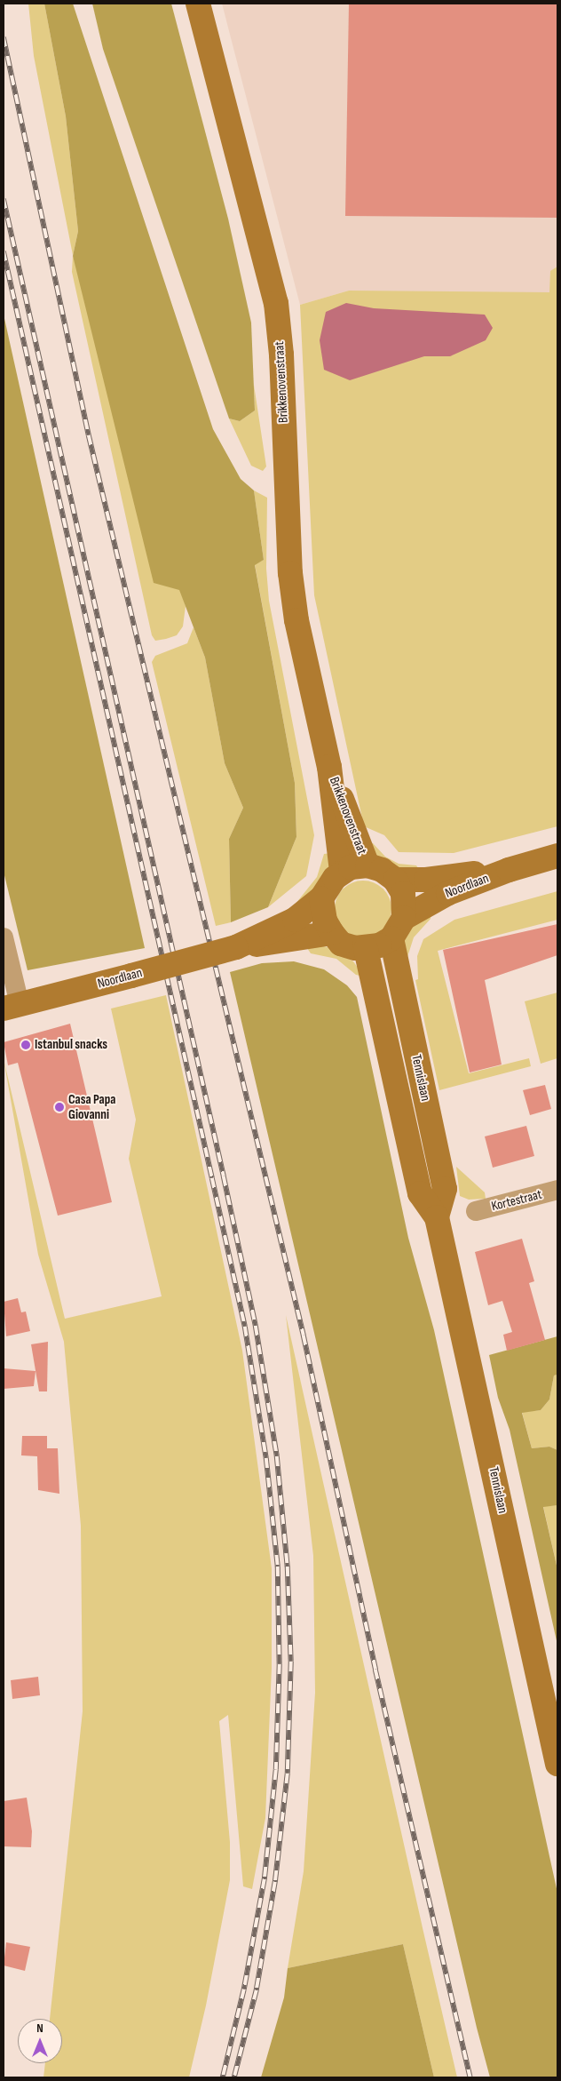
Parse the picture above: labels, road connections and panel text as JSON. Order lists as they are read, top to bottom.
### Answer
{
  "streets": {
    "street": [
      "Brikkenovenstraat",
      "Noordlaan",
      "Tennislaan",
      "Kortestraat"
    ]
  },
  "crossings": [
    ["Brikkenovenstraat", "Noordlaan"],
    ["Brikkenovenstraat", "Tennislaan"],
    ["Noordlaan", "Tennislaan"]
  ],
  "places": ["Istanbul snacks", "Casa Papa Giovanni"],
  "north": "top"
}
